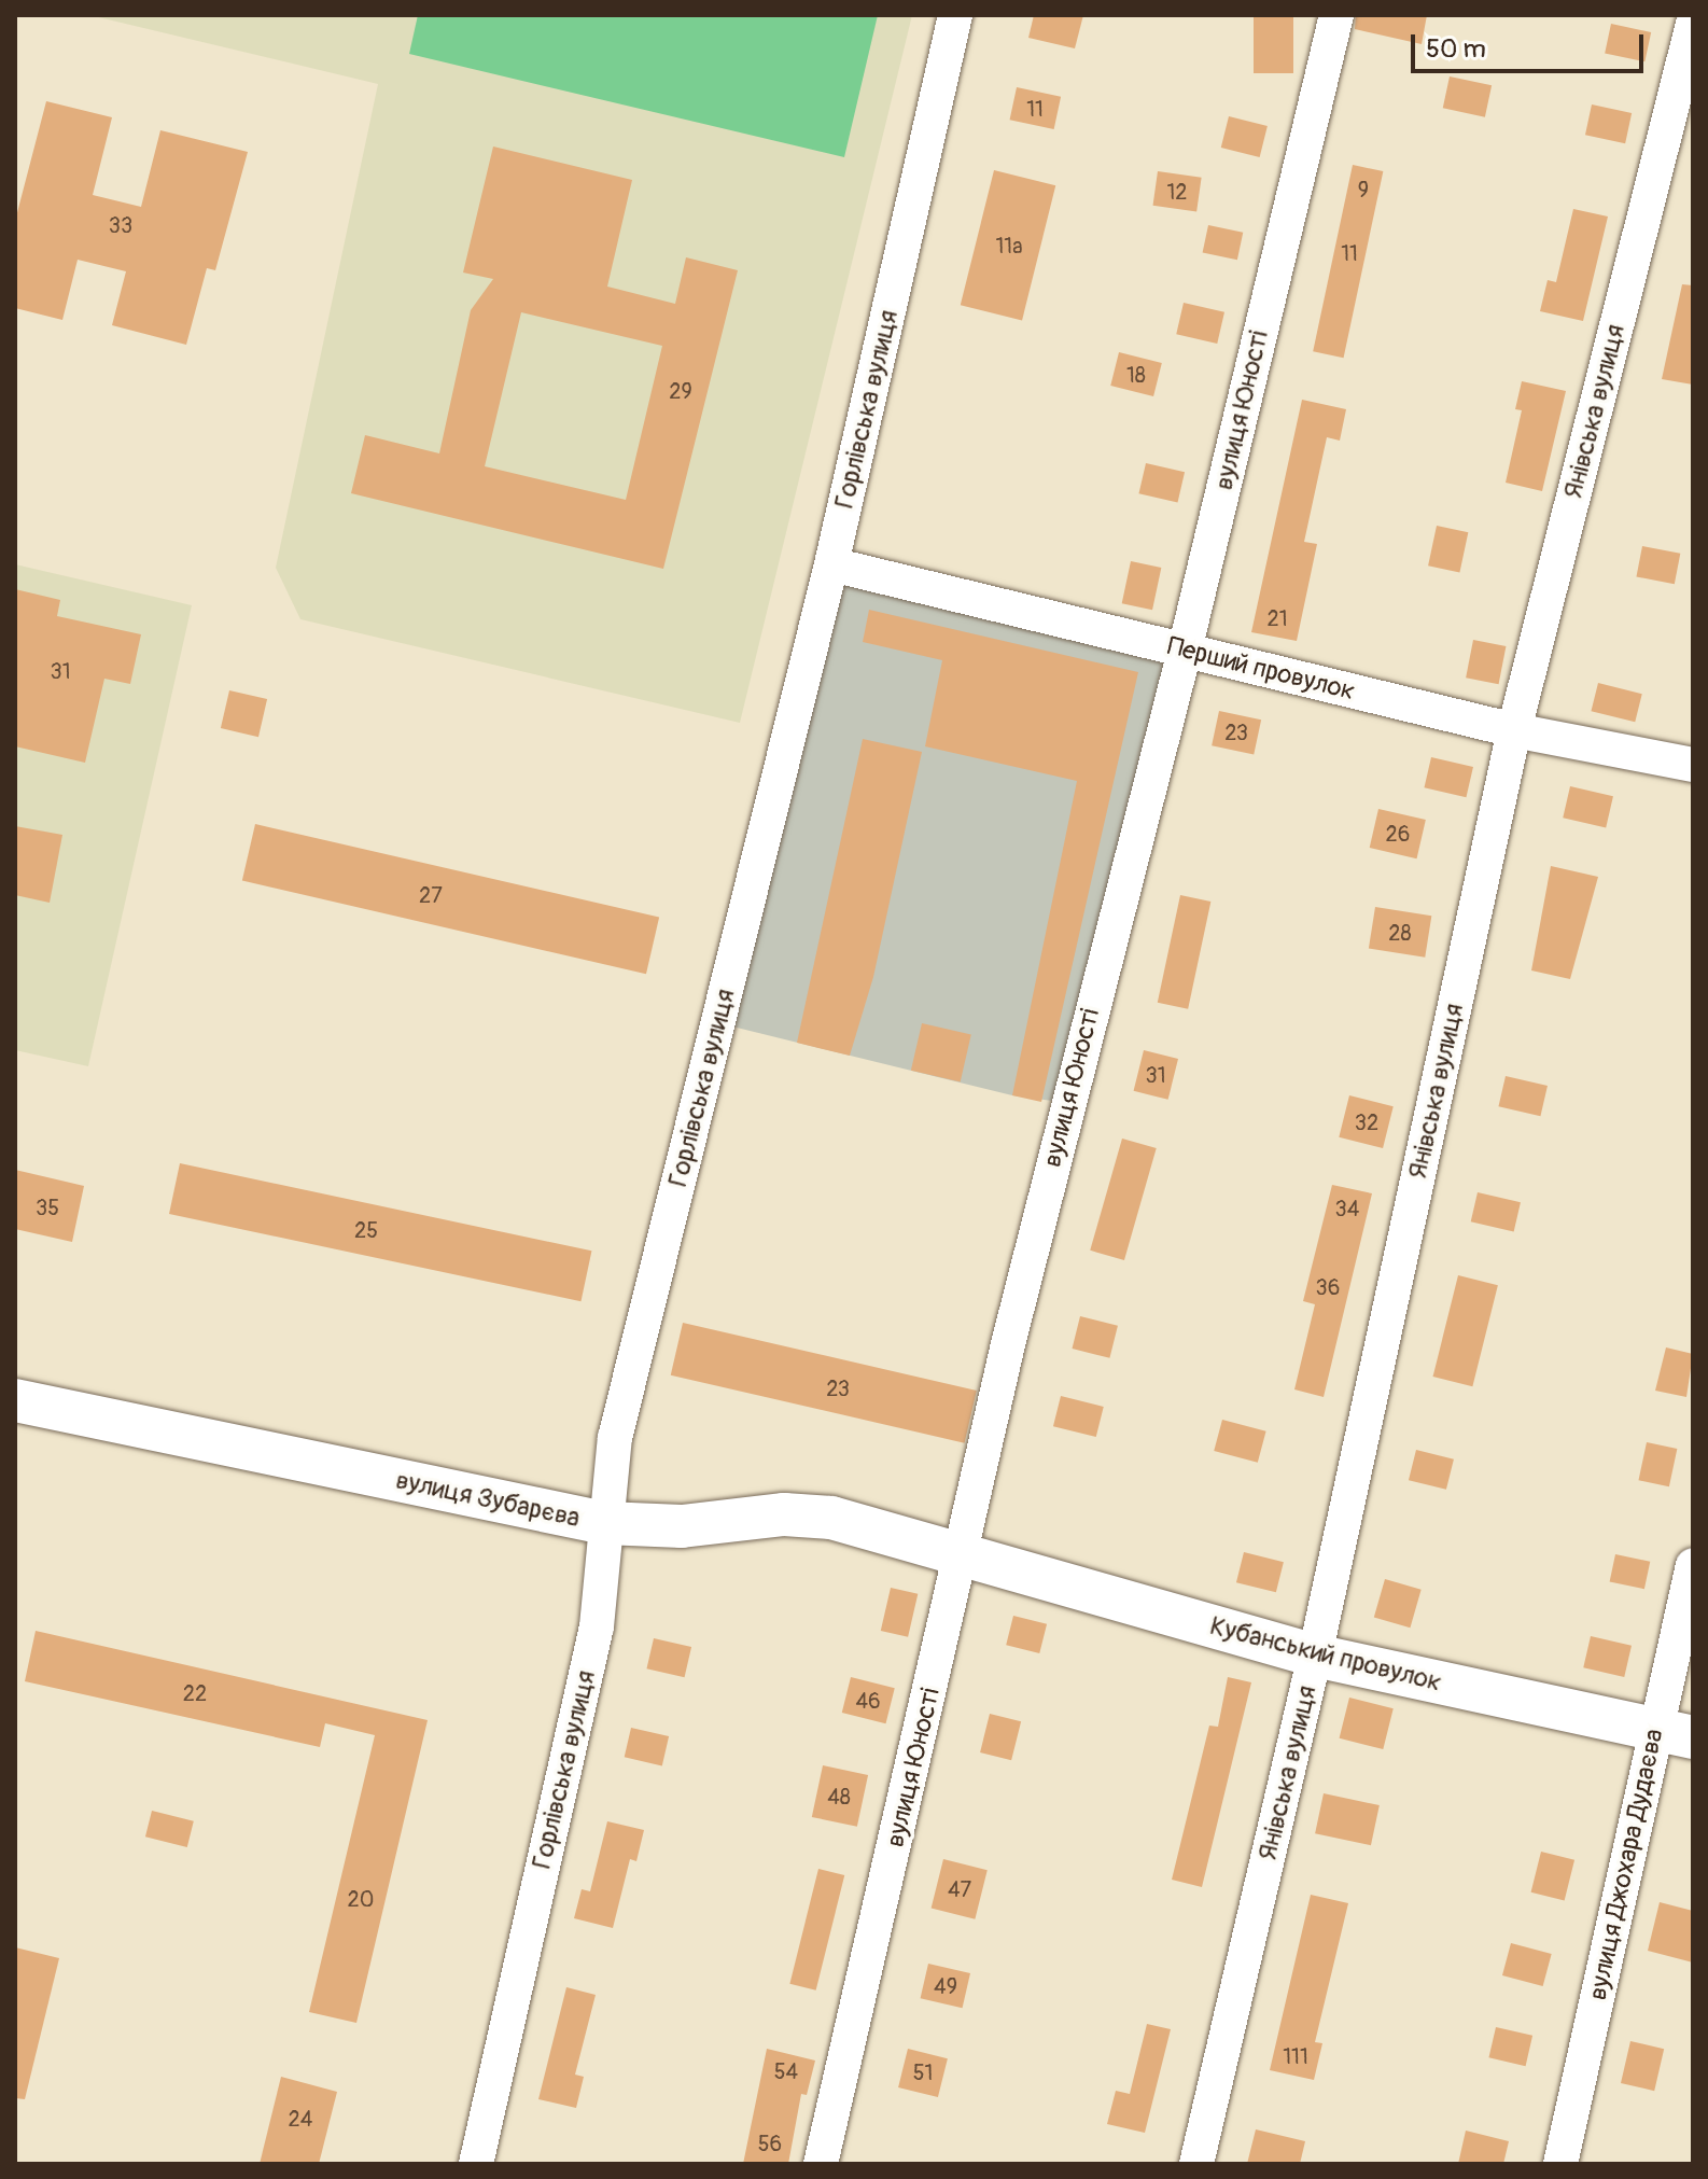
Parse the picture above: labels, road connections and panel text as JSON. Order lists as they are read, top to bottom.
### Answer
{
  "streets": {
    "street": [
      "Горлівська вулиця",
      "вулиця Юності",
      "Янівська вулиця",
      "Перший провулок",
      "вулиця Зубарєва",
      "Кубанський провулок",
      "вулиця Джохара Дудаєва"
    ]
  },
  "crossings": [
    ["Горлівська вулиця", "Перший провулок"],
    ["Горлівська вулиця", "вулиця Зубарєва"],
    ["вулиця Юності", "Перший провулок"],
    ["вулиця Юності", "вулиця Зубарєва"],
    ["вулиця Юності", "Кубанський провулок"],
    ["Янівська вулиця", "Перший провулок"],
    ["Янівська вулиця", "Кубанський провулок"],
    ["вулиця Зубарєва", "Кубанський провулок"],
    ["Кубанський провулок", "вулиця Джохара Дудаєва"]
  ],
  "house_numbers": [
    "11",
    "9",
    "12",
    "33",
    "11а",
    "11",
    "18",
    "29",
    "21",
    "31",
    "23",
    "26",
    "27",
    "28",
    "31",
    "32",
    "35",
    "34",
    "25",
    "36",
    "23",
    "22",
    "46",
    "48",
    "47",
    "20",
    "49",
    "111",
    "54",
    "51",
    "24",
    "56"
  ],
  "scale_bar": "50 m"
}
